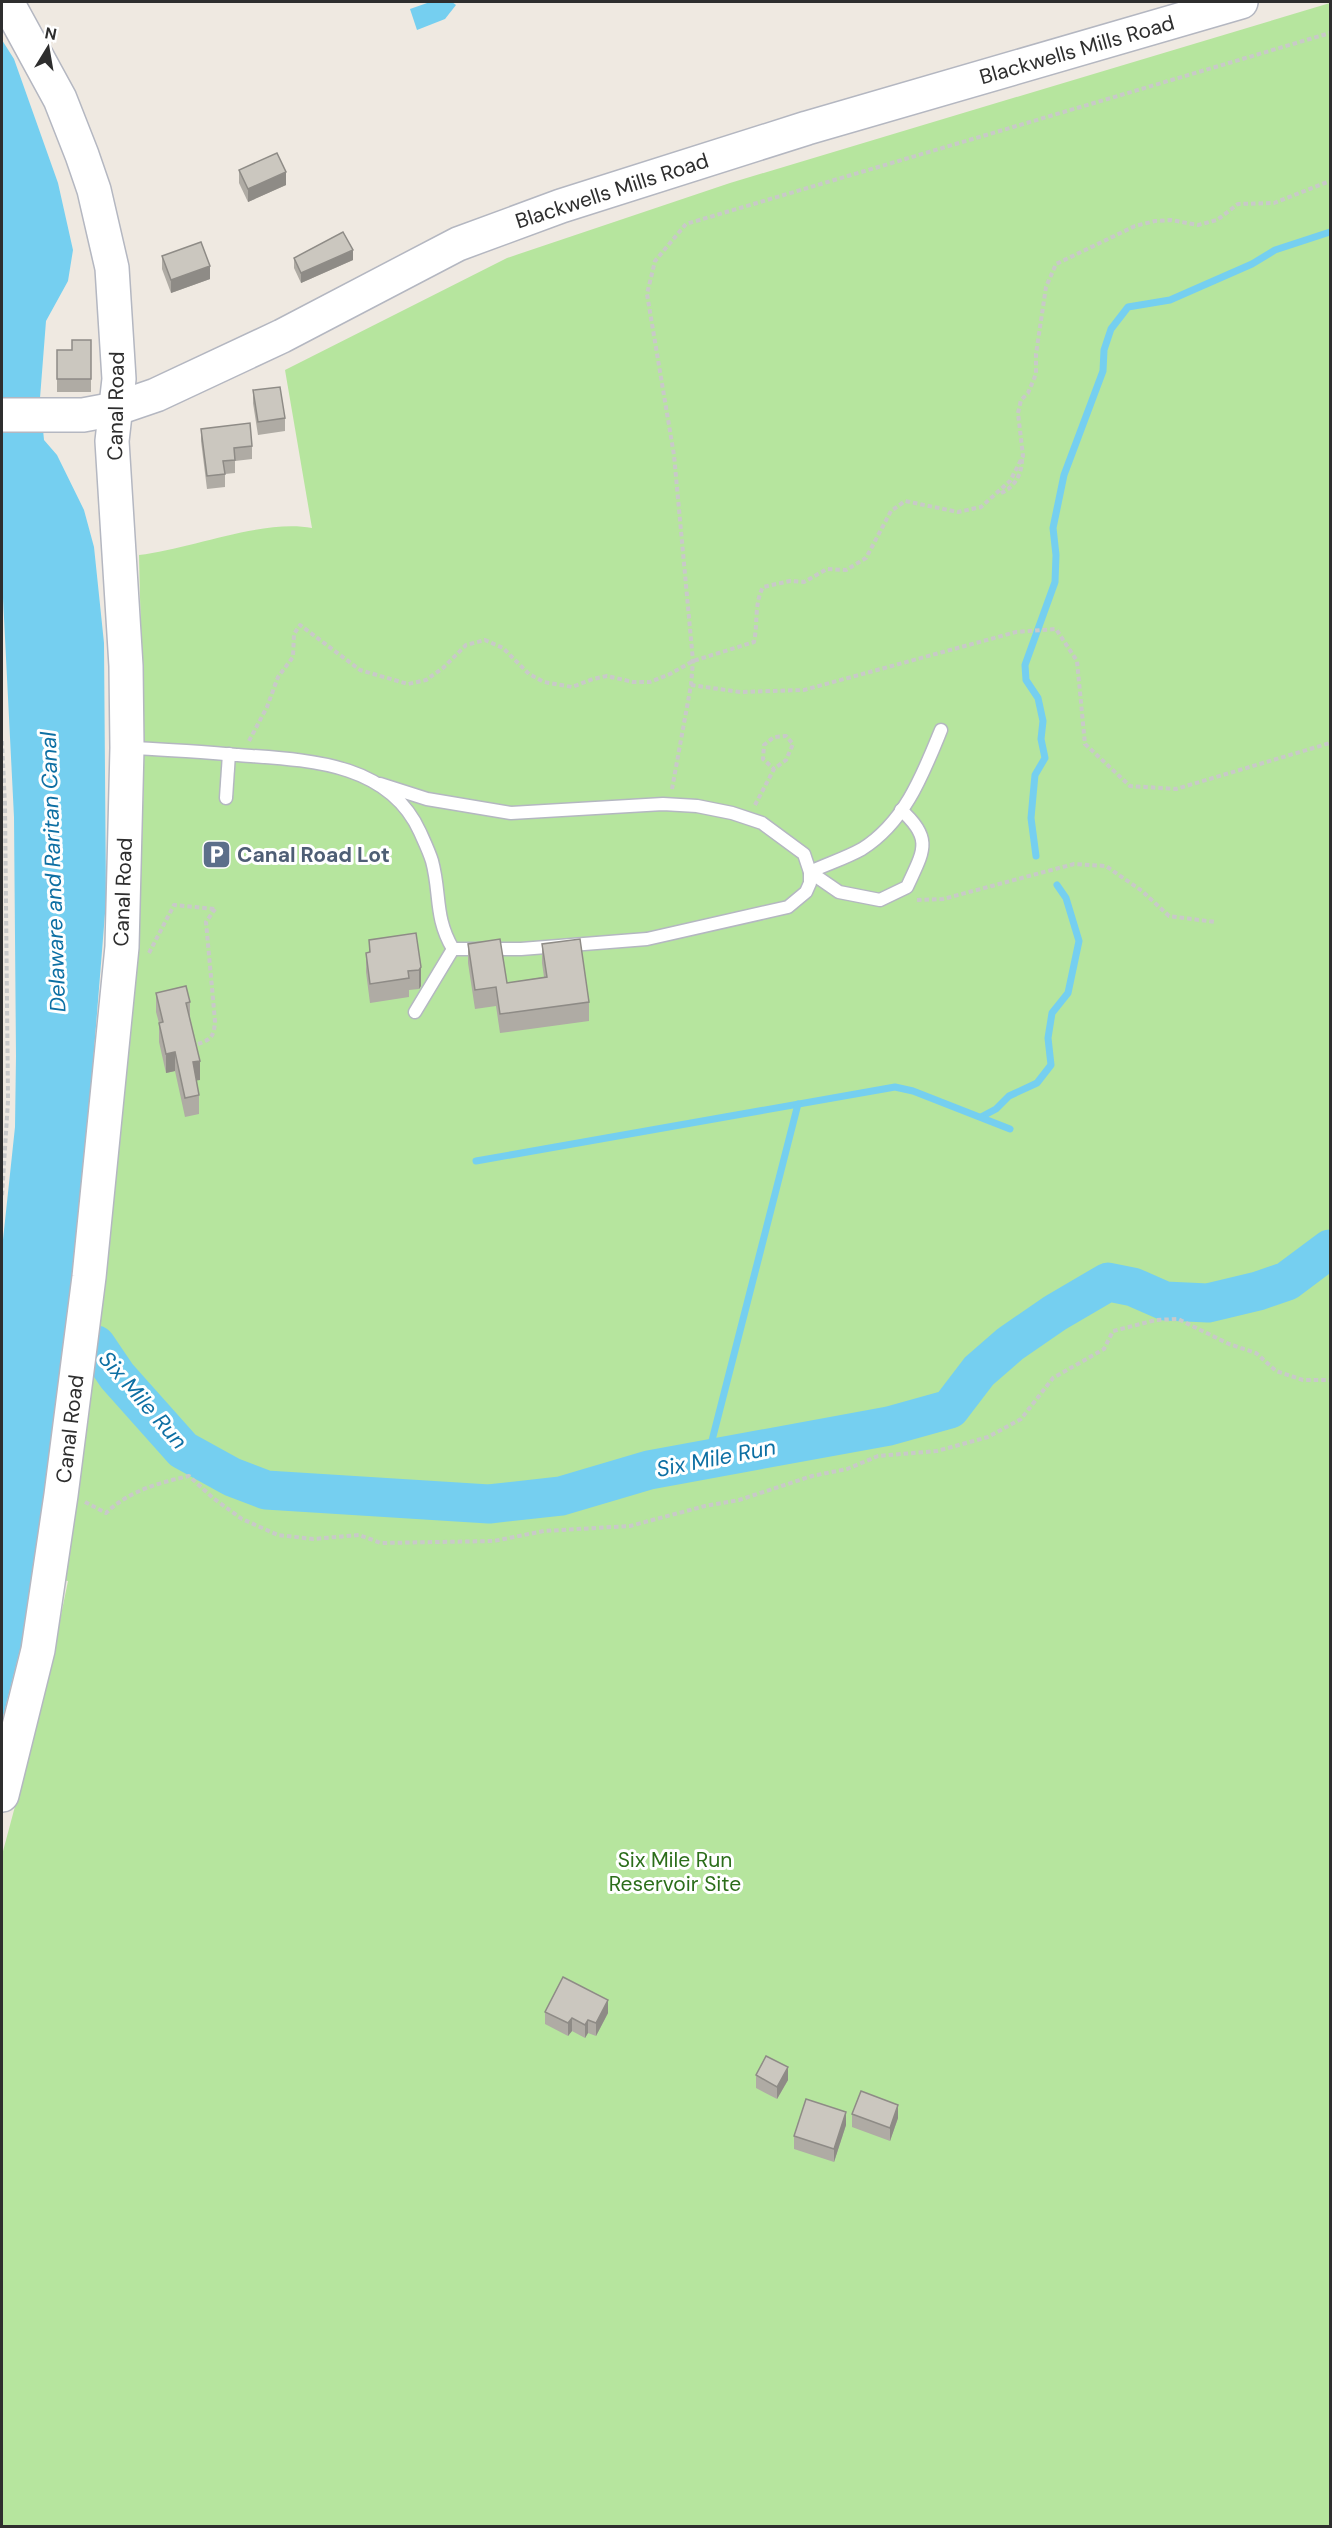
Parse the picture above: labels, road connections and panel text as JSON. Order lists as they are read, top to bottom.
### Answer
{
  "streets": {
    "street": ["Blackwells Mills Road", "Canal Road"]
  },
  "crossings": [
    ["Blackwells Mills Road", "Canal Road"]
  ],
  "water": ["Delaware and Raritan Canal", "Six Mile Run"],
  "parks": ["Six Mile Run Reservoir Site"],
  "places": {
    "parking": ["Canal Road Lot"]
  },
  "north": "top"
}
